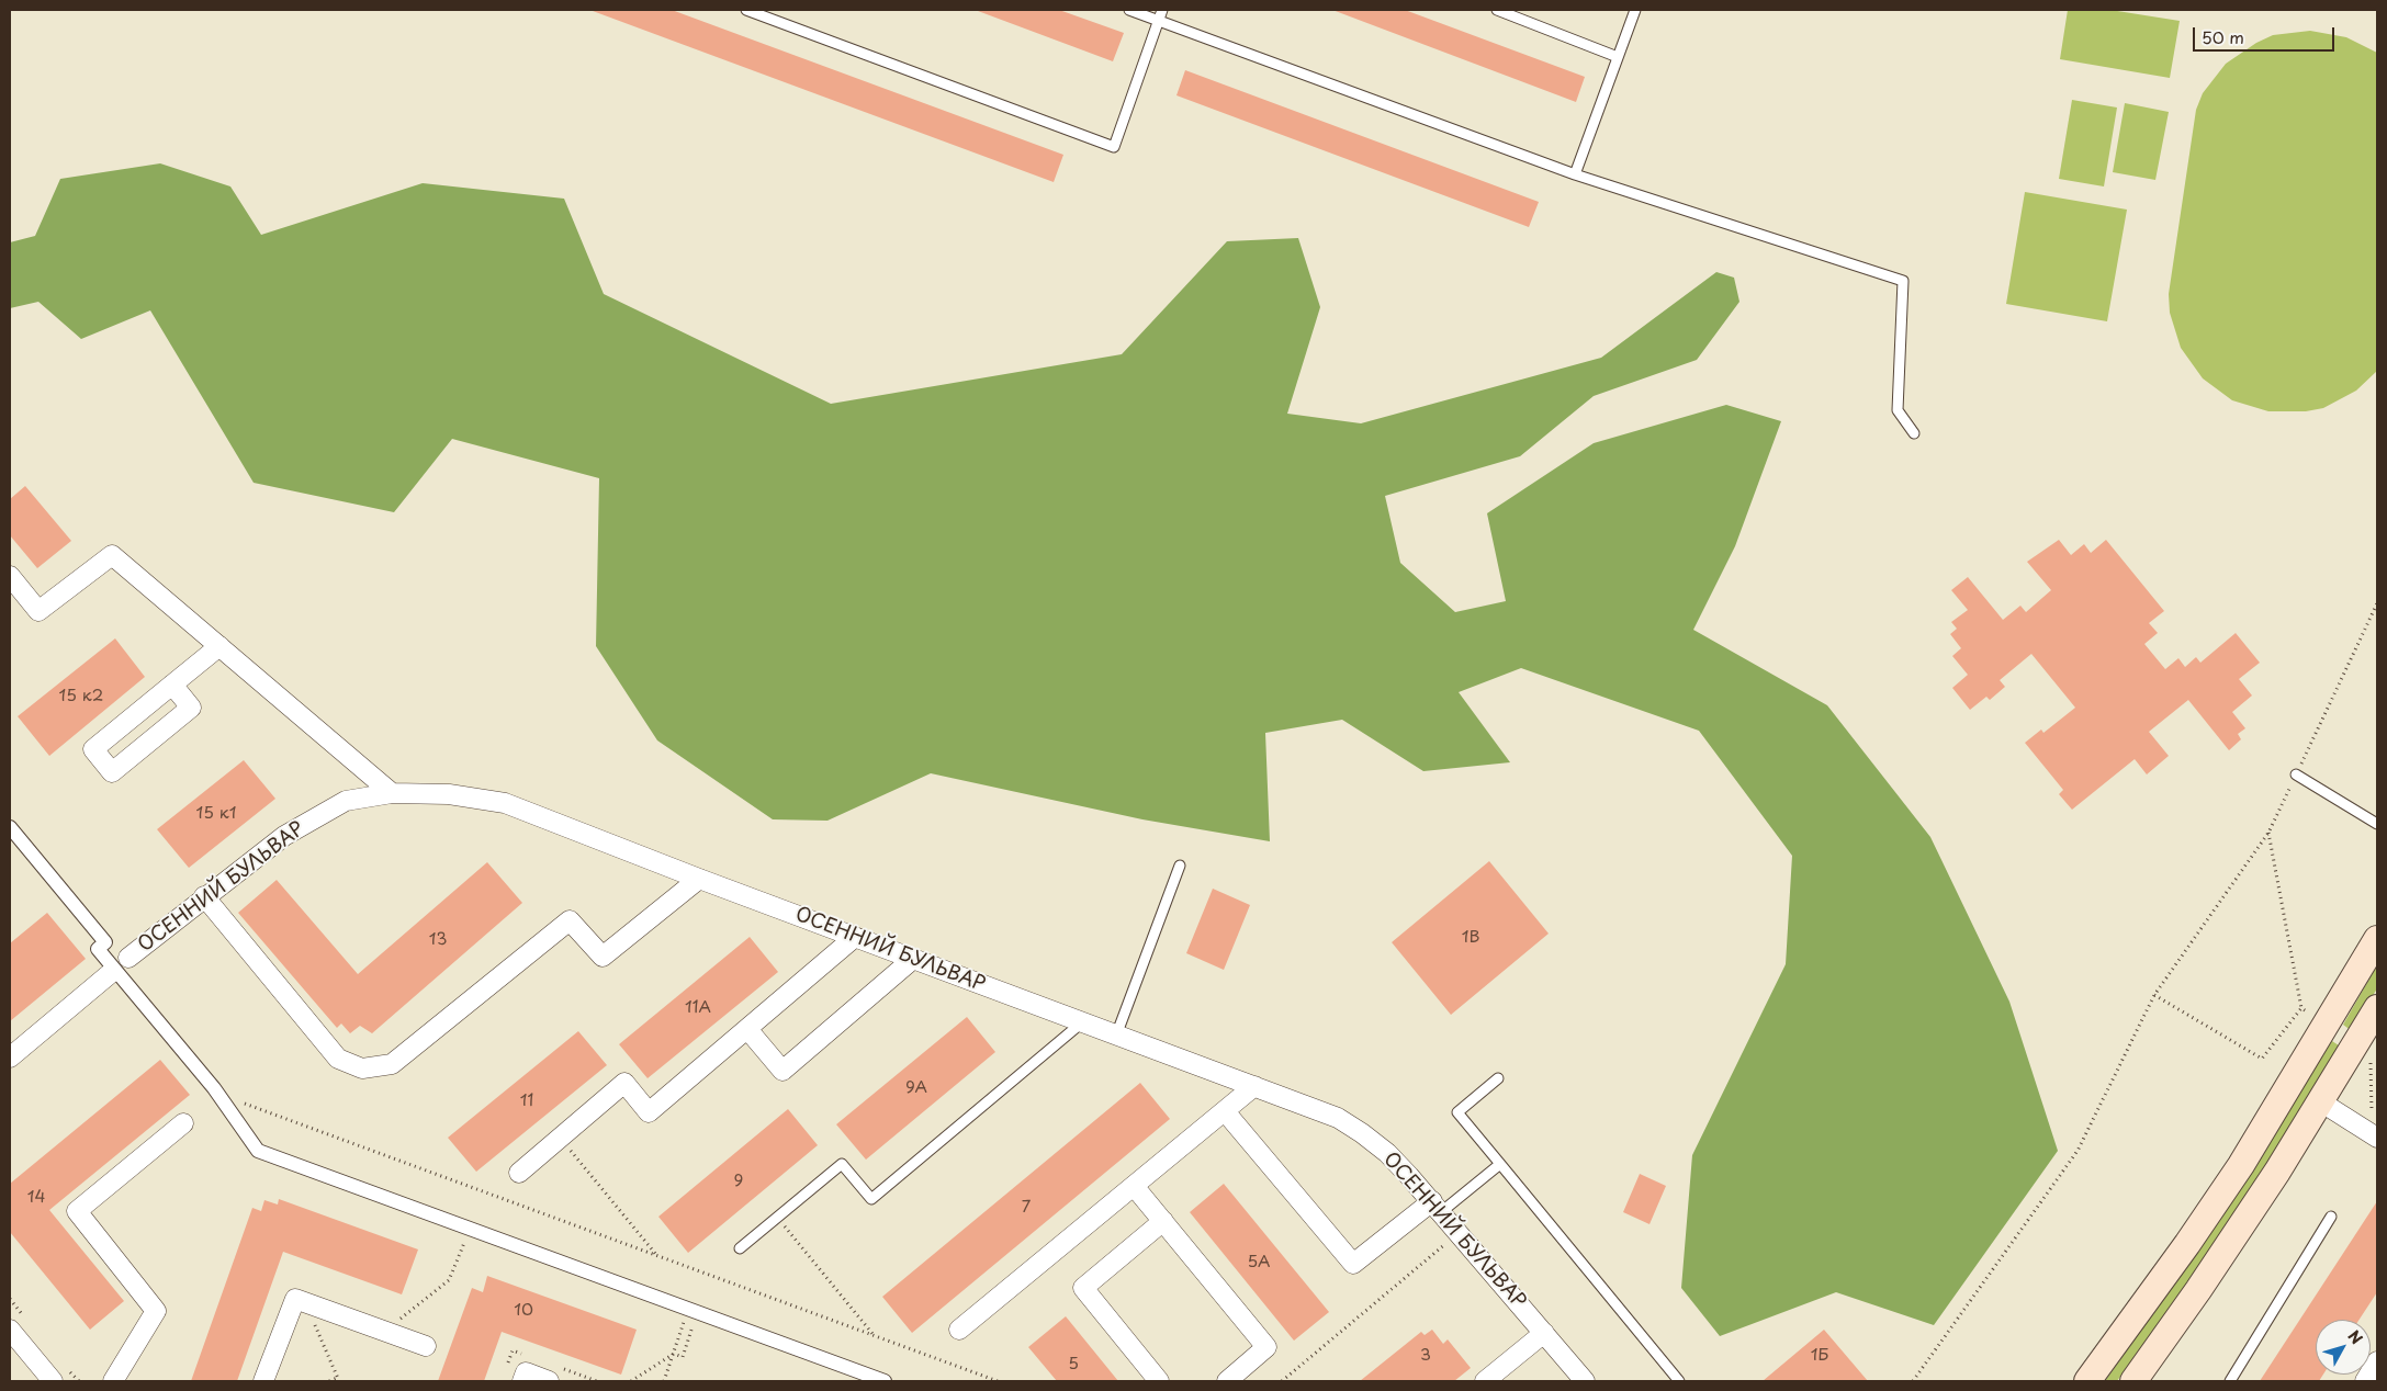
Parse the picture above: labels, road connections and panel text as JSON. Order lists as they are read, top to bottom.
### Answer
{
  "streets": {
    "street": ["ОСЕННИЙ БУЛЬВАР"]
  },
  "house_numbers": [
    "15 к2",
    "15 к1",
    "1В",
    "13",
    "11А",
    "9А",
    "11",
    "9",
    "14",
    "7",
    "5А",
    "10",
    "3",
    "1Б",
    "5"
  ],
  "scale_bar": "50 m",
  "north": "top right"
}
